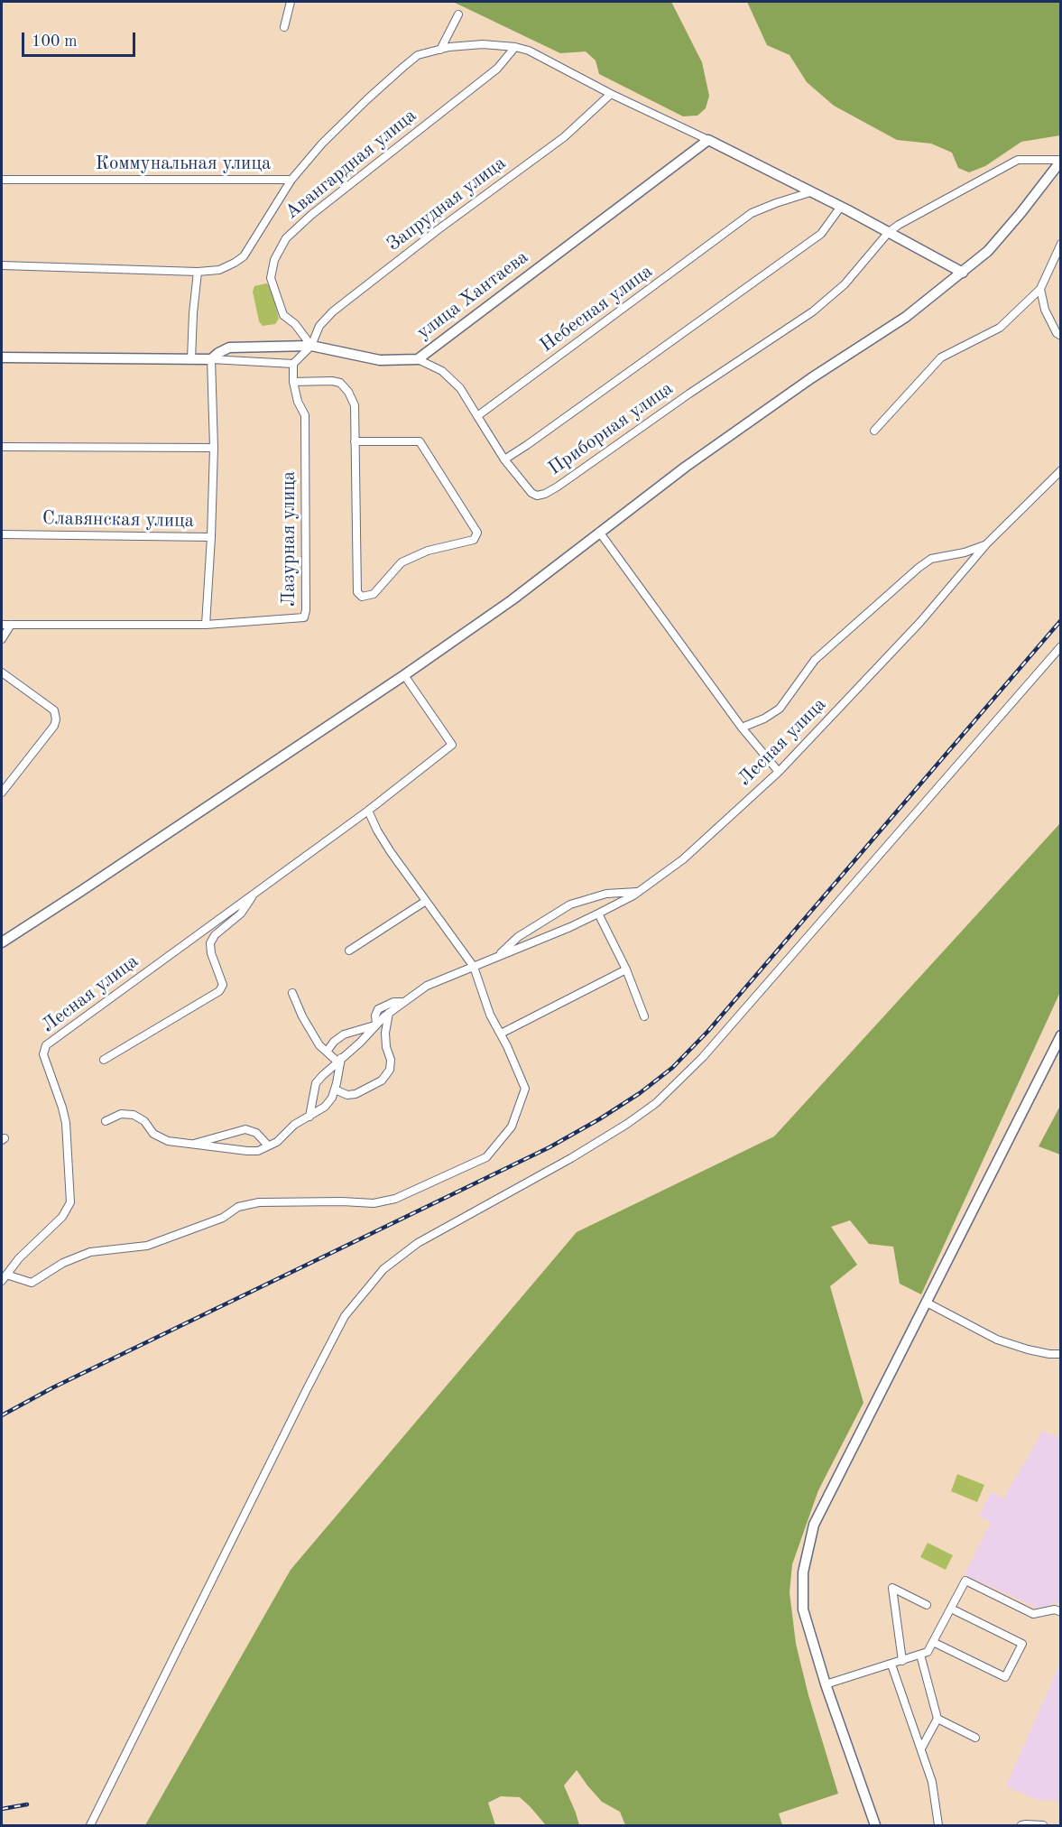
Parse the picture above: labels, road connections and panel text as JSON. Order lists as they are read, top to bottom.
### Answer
{
  "streets": {
    "street": [
      "Коммунальная улица",
      "Авангардная улица",
      "Запрудная улица",
      "улица Хантаева",
      "Небесная улица",
      "Приборная улица",
      "Славянская улица",
      "Лазурная улица",
      "Лесная улица"
    ]
  },
  "crossings": [
    ["Авангардная улица", "Запрудная улица"],
    ["Авангардная улица", "улица Хантаева"],
    ["Запрудная улица", "улица Хантаева"],
    ["улица Хантаева", "Славянская улица"]
  ],
  "scale_bar": "100 m"
}
